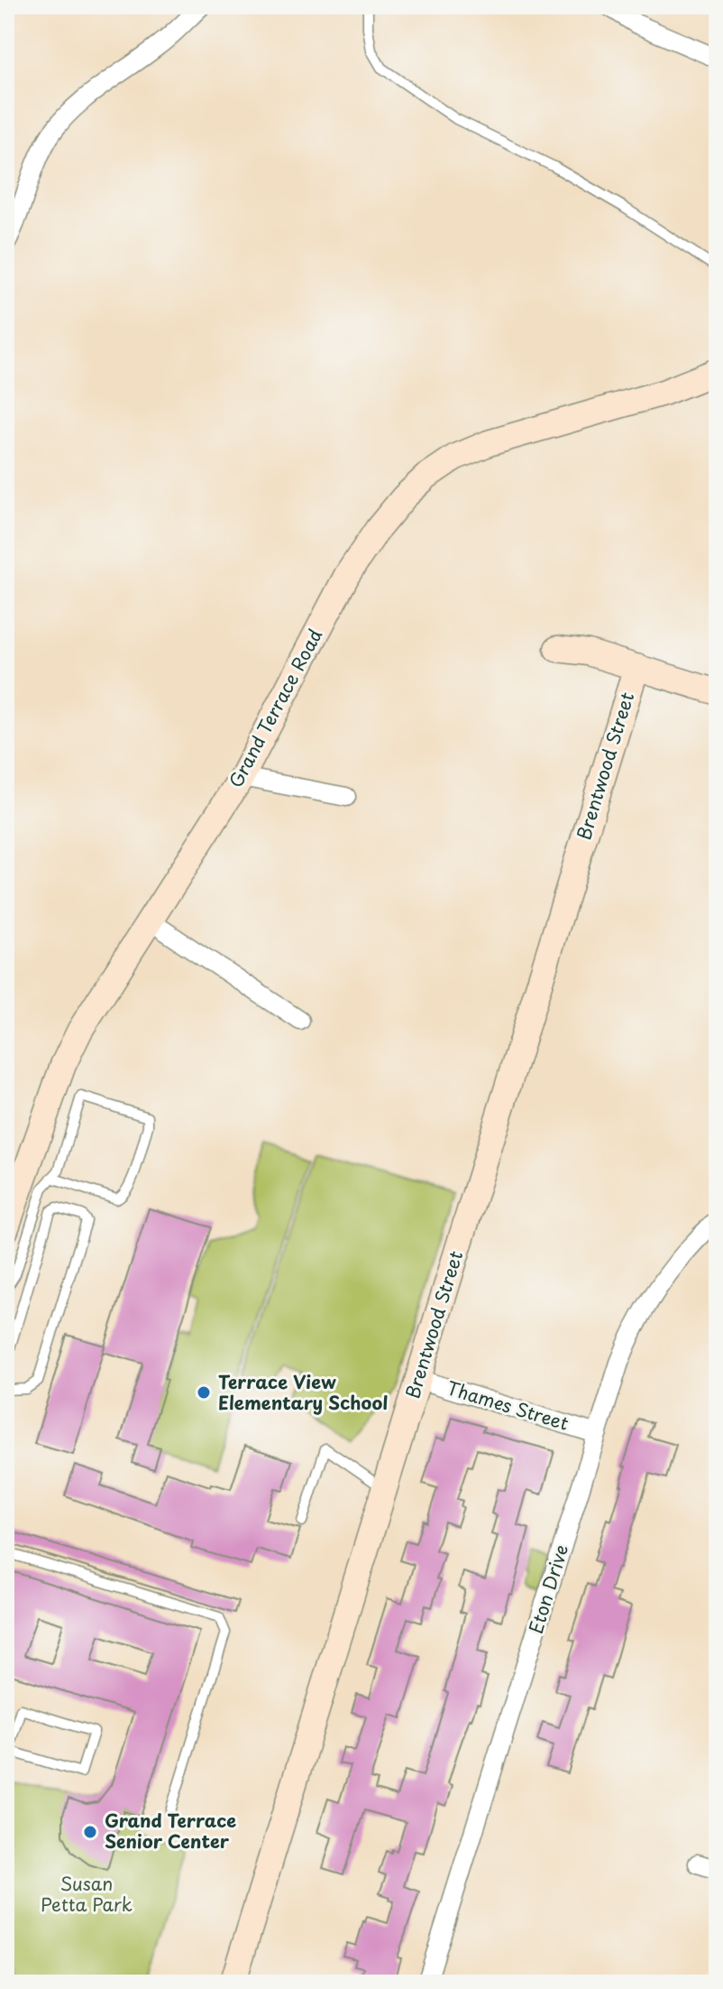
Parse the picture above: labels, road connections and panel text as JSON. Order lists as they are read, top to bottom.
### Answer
{
  "streets": {
    "street": [
      "Grand Terrace Road",
      "Brentwood Street",
      "Thames Street",
      "Eton Drive"
    ]
  },
  "crossings": [
    ["Brentwood Street", "Thames Street"],
    ["Thames Street", "Eton Drive"]
  ],
  "parks": ["Susan Petta Park"],
  "places": ["Terrace View Elementary School", "Grand Terrace Senior Center"]
}
